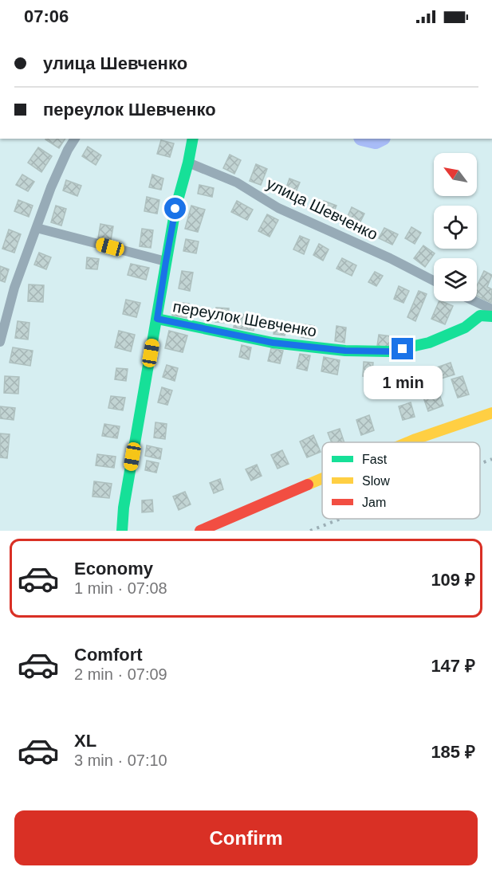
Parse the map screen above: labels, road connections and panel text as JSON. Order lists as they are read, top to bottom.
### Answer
{
  "streets": {
    "street": ["улица Шевченко", "переулок Шевченко"]
  },
  "legend": ["Fast", "Slow", "Jam"],
  "north": "top left",
  "page": {
    "status": "07:06",
    "banner": ["улица Шевченко", "переулок Шевченко"],
    "bubble": "1 min",
    "list": [
      {
        "name": "Economy",
        "note": "1 min · 07:08",
        "value": "109 ₽"
      },
      {
        "name": "Comfort",
        "note": "2 min · 07:09",
        "value": "147 ₽"
      },
      {
        "name": "XL",
        "note": "3 min · 07:10",
        "value": "185 ₽"
      }
    ],
    "buttons": "Confirm"
  }
}
